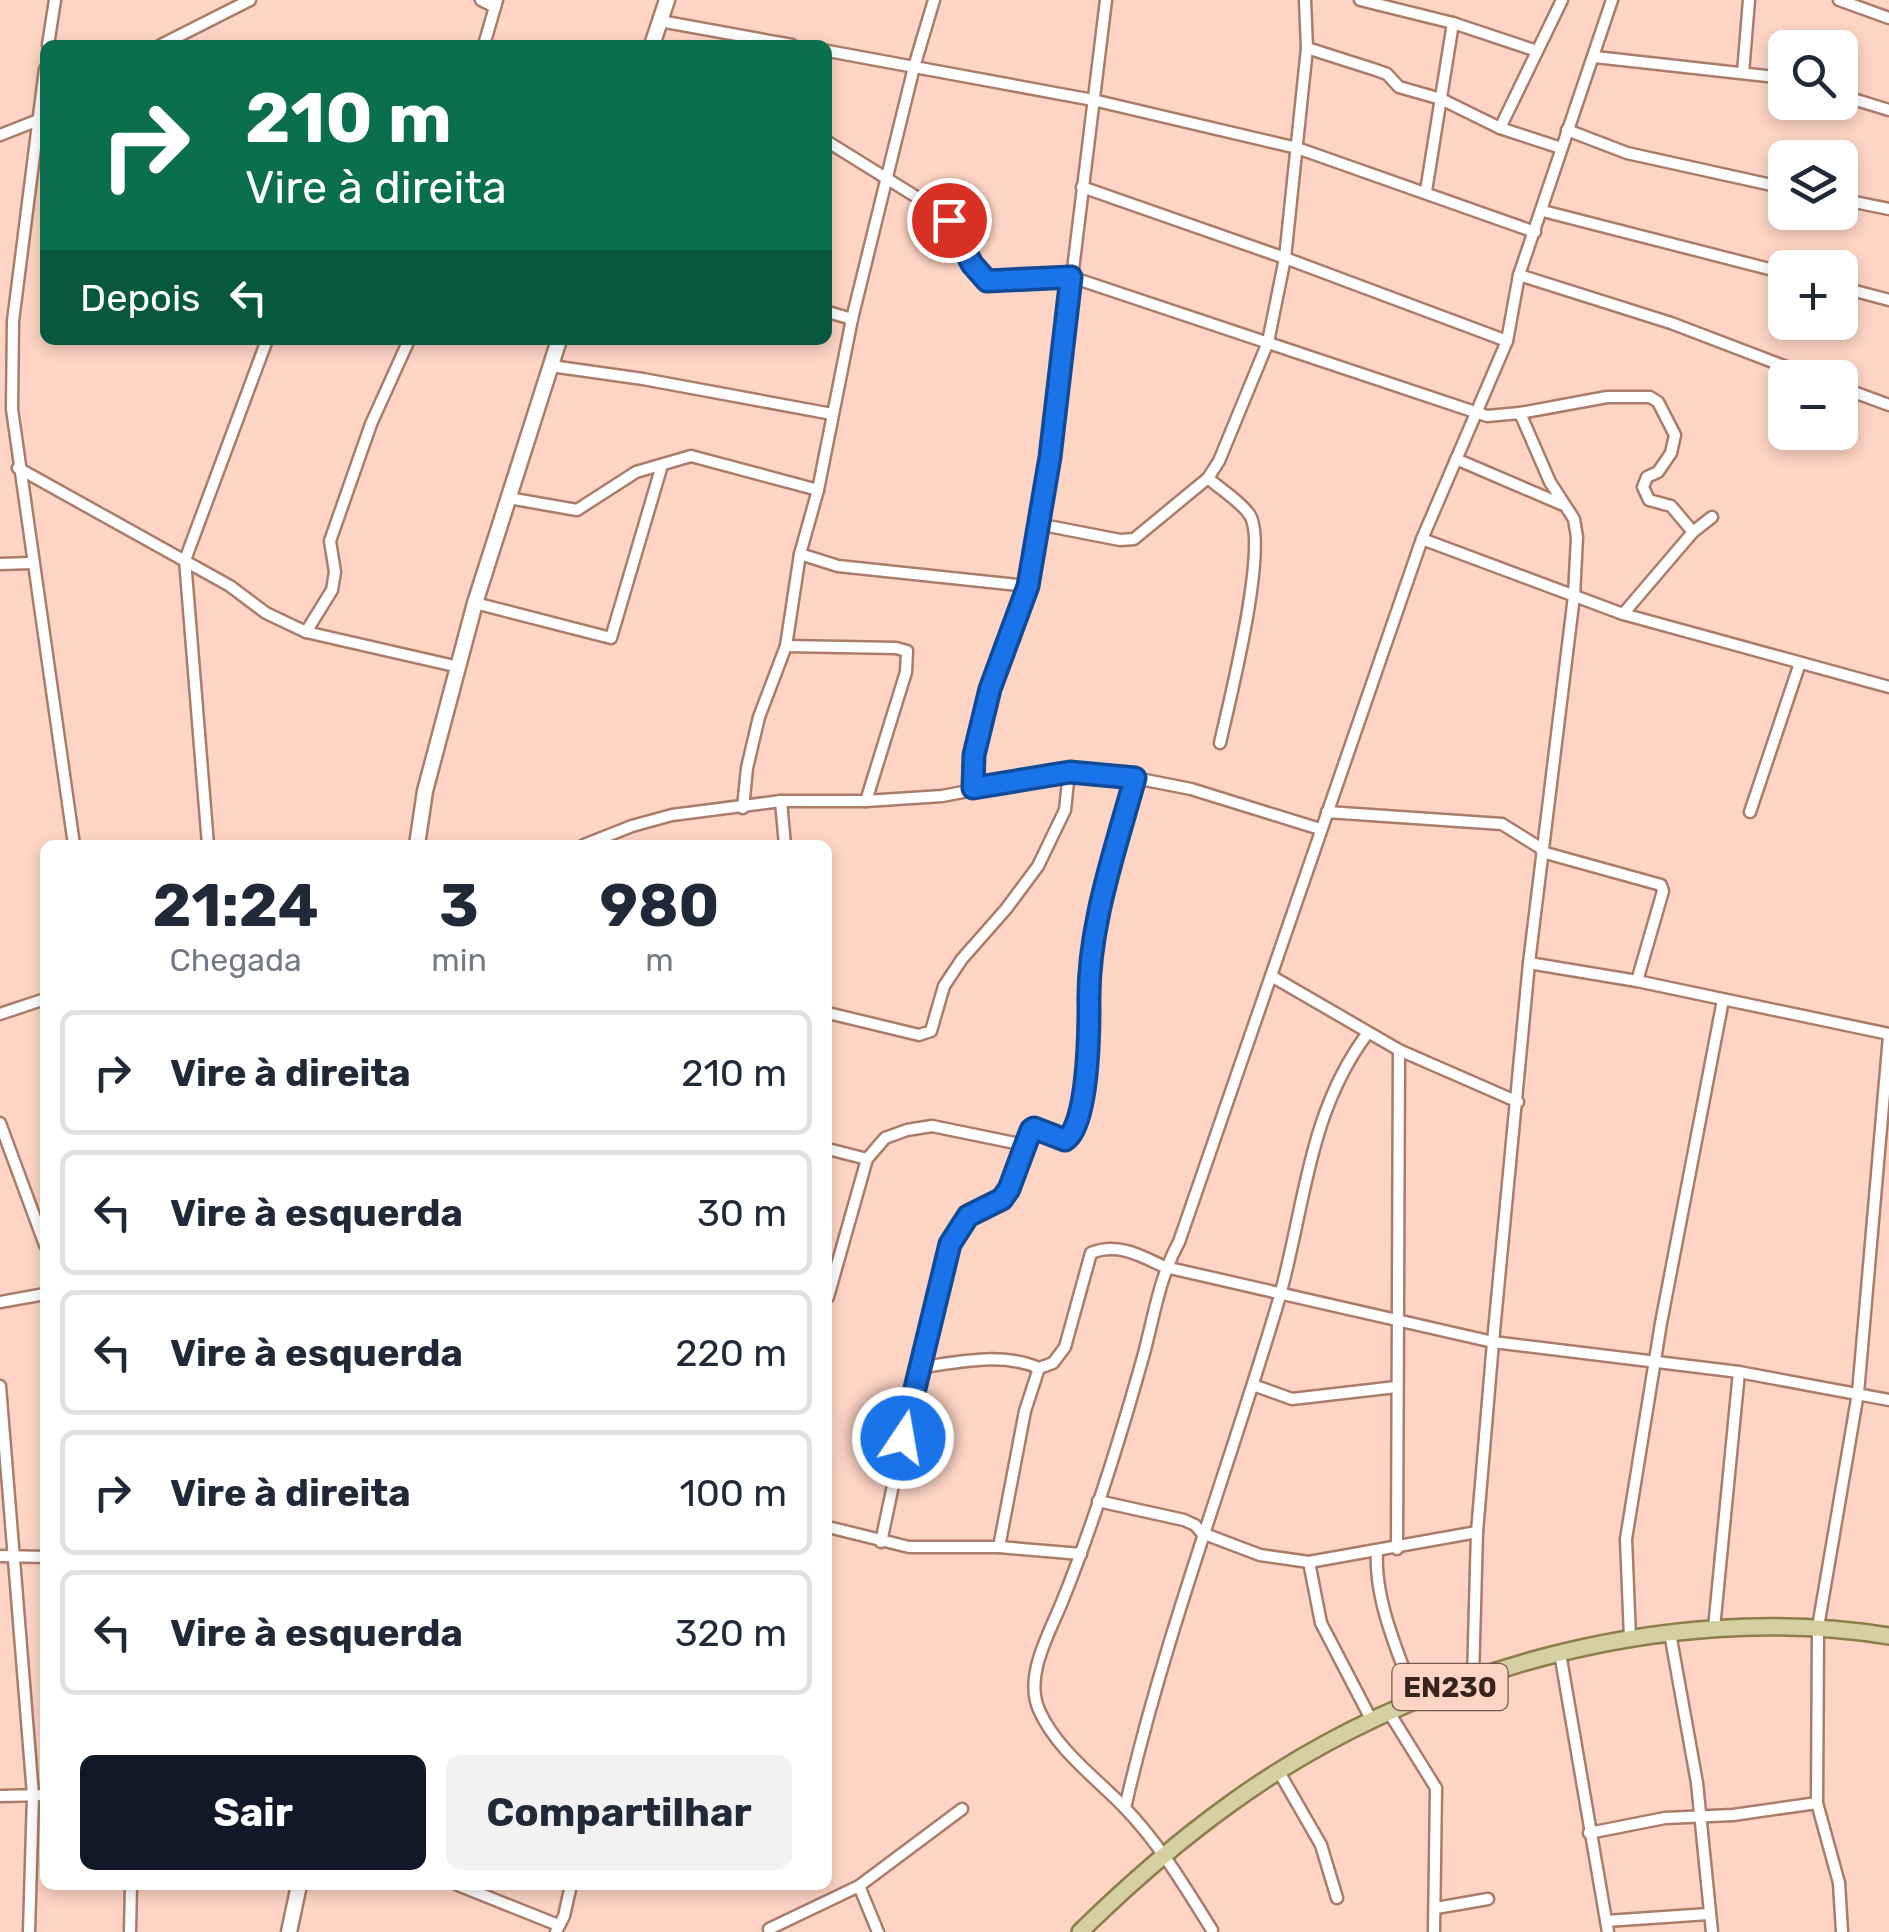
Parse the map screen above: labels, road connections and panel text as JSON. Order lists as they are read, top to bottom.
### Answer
{
  "streets": {
    "main road": ["EN230"]
  },
  "page": {
    "map_buttons": ["+", "−"],
    "turn": ["210 m", "Vire à direita"],
    "then": "Depois",
    "eta": [
      "21:24",
      "Chegada",
      "3",
      "min",
      "980",
      "m"
    ],
    "list": [
      {
        "name": "Vire à direita",
        "value": "210 m"
      },
      {
        "name": "Vire à esquerda",
        "value": "30 m"
      },
      {
        "name": "Vire à esquerda",
        "value": "220 m"
      },
      {
        "name": "Vire à direita",
        "value": "100 m"
      },
      {
        "name": "Vire à esquerda",
        "value": "320 m"
      }
    ],
    "buttons": ["Sair", "Compartilhar"]
  }
}
